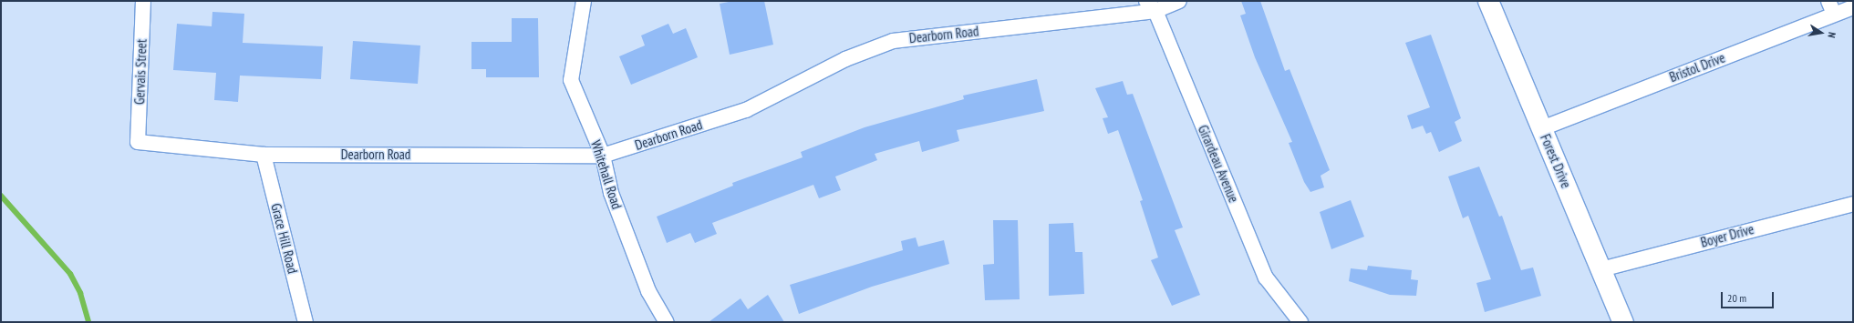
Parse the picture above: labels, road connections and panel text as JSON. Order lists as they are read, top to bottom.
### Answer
{
  "streets": {
    "main road": ["Forest Drive"],
    "street": [
      "Dearborn Road",
      "Bristol Drive",
      "Gervais Street",
      "Girardeau Avenue",
      "Whitehall Road",
      "Boyer Drive",
      "Grace Hill Road"
    ]
  },
  "crossings": [
    ["Dearborn Road", "Gervais Street"],
    ["Dearborn Road", "Girardeau Avenue"],
    ["Dearborn Road", "Whitehall Road"],
    ["Dearborn Road", "Grace Hill Road"],
    ["Bristol Drive", "Forest Drive"],
    ["Forest Drive", "Boyer Drive"]
  ],
  "scale_bar": "20 m",
  "north": "right"
}
